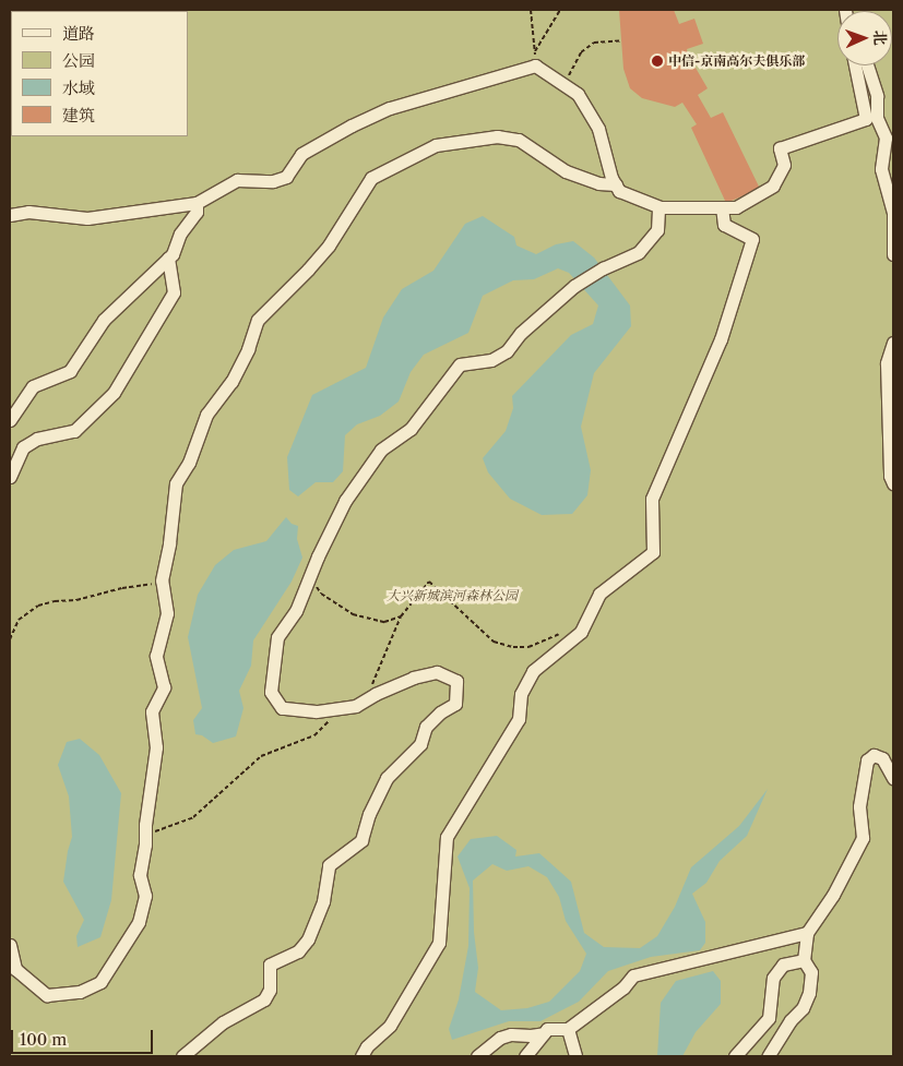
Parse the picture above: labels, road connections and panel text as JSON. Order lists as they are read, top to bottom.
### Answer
{
  "parks": ["大兴新城滨河森林公园"],
  "places": ["中信-京南高尔夫俱乐部"],
  "legend": [
    "道路",
    "公园",
    "水域",
    "建筑"
  ],
  "scale_bar": "100 m",
  "north": "right"
}
